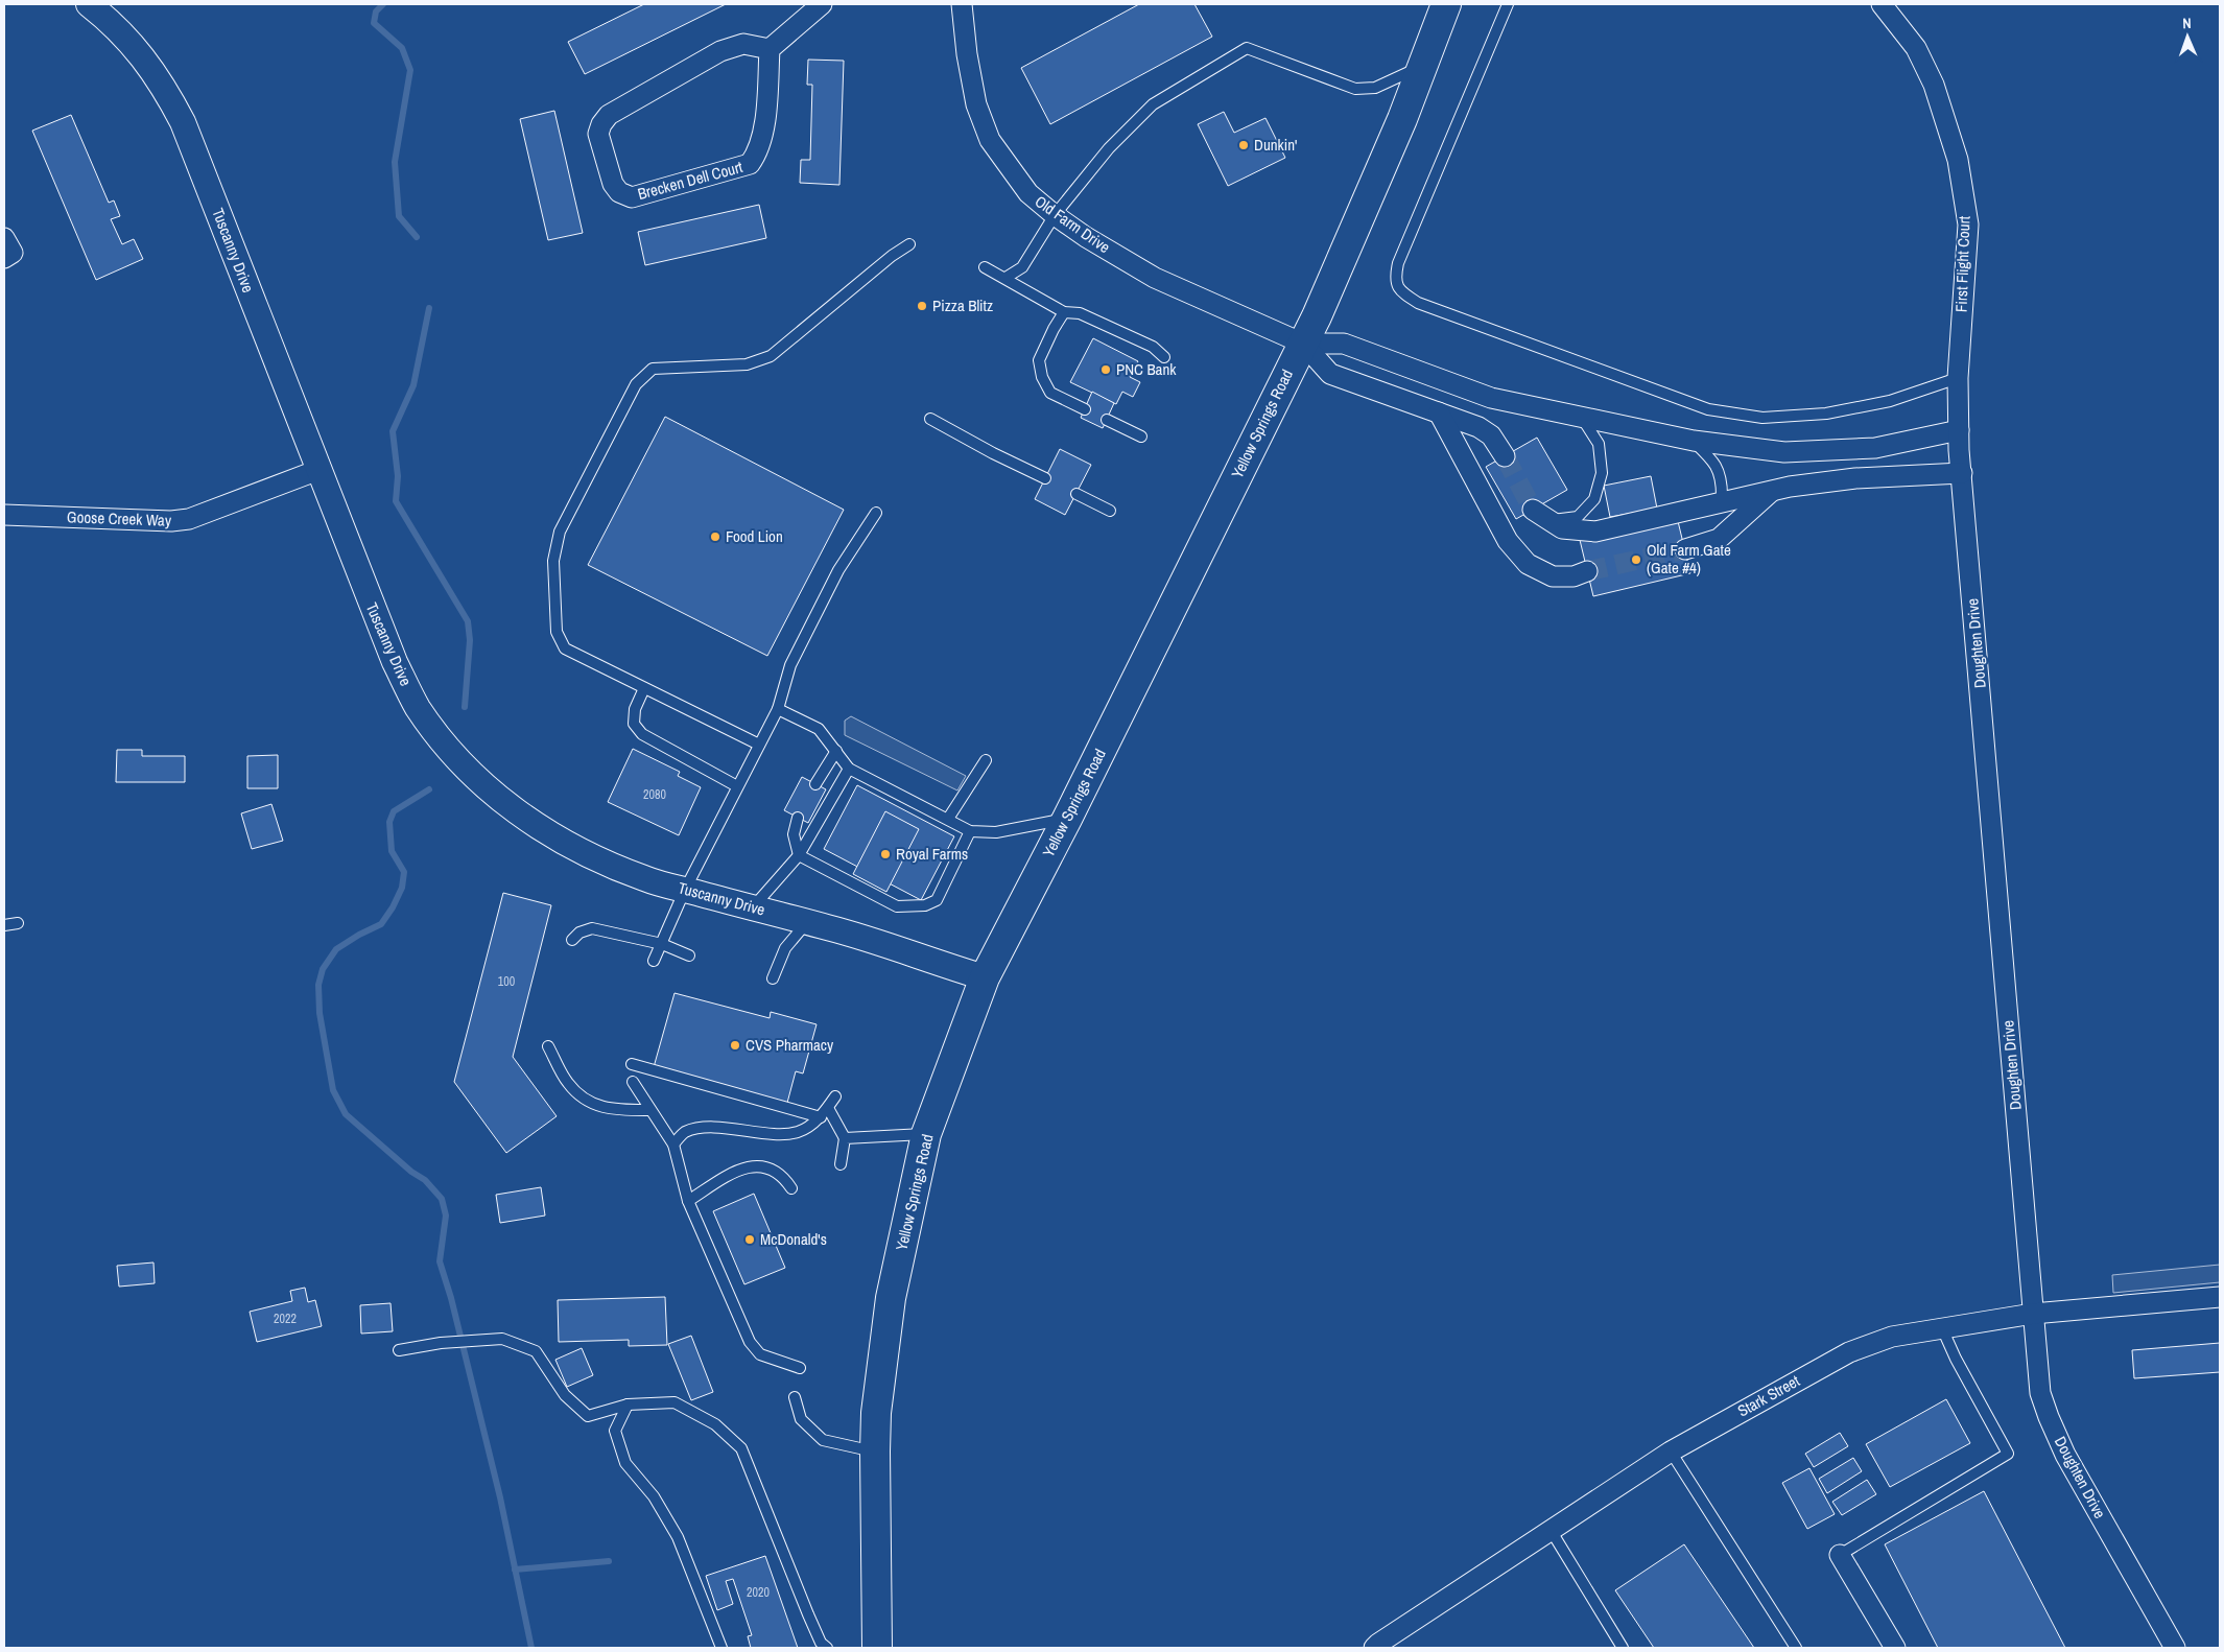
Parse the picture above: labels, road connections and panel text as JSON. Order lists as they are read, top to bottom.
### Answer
{
  "streets": {
    "main road": ["Yellow Springs Road"],
    "street": [
      "Brecken Dell Court",
      "Old Farm Drive",
      "Tuscanny Drive",
      "First Flight Court",
      "Goose Creek Way",
      "Doughten Drive",
      "Stark Street"
    ]
  },
  "crossings": [
    ["Old Farm Drive", "Yellow Springs Road"],
    ["Tuscanny Drive", "Yellow Springs Road"],
    ["Tuscanny Drive", "Goose Creek Way"],
    ["First Flight Court", "Doughten Drive"],
    ["Doughten Drive", "Stark Street"]
  ],
  "places": [
    "Dunkin'",
    "Pizza Blitz",
    "PNC Bank",
    "Food Lion",
    "Old Farm Gate (Gate #4)",
    "Royal Farms",
    "CVS Pharmacy",
    "McDonald's"
  ],
  "house_numbers": [
    "2080",
    "100",
    "2022",
    "2020"
  ],
  "north": "top"
}
